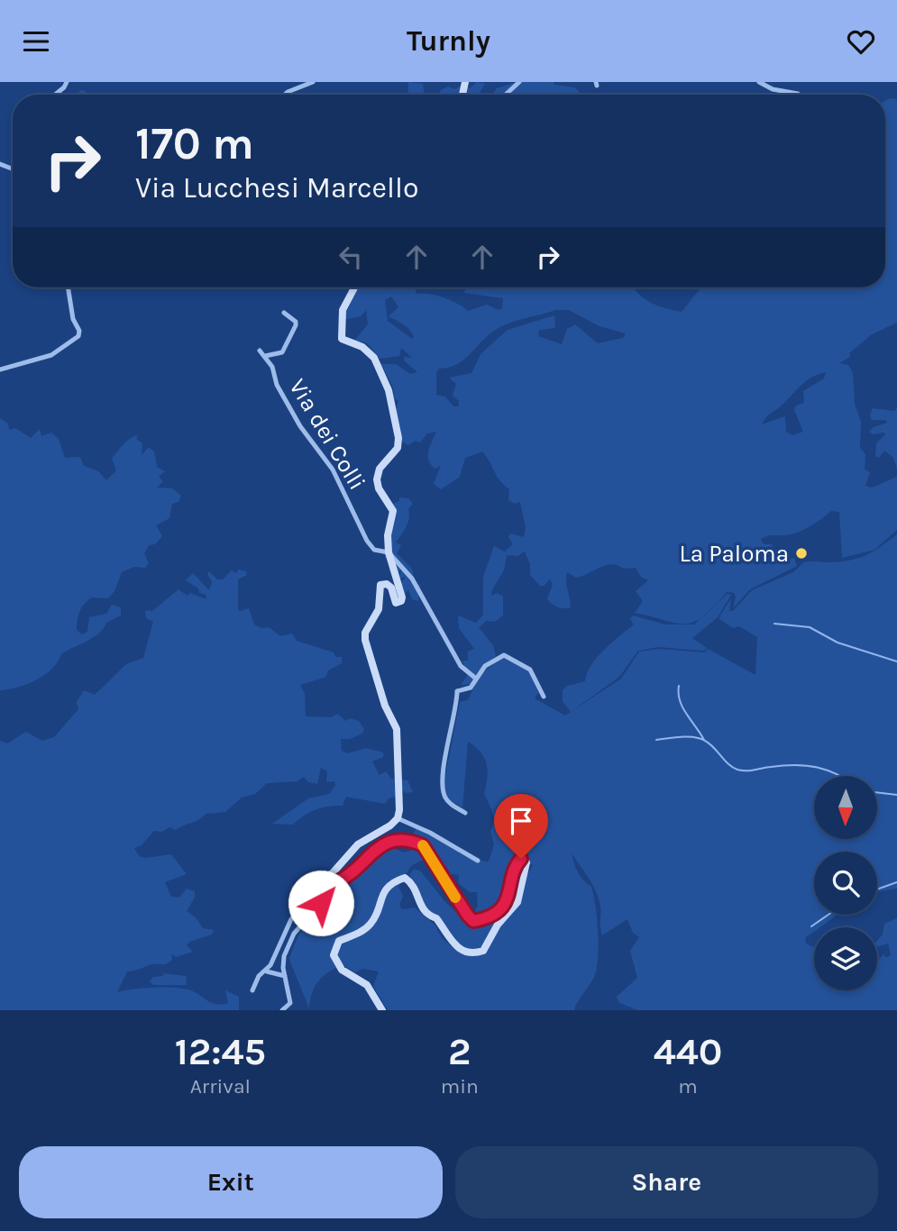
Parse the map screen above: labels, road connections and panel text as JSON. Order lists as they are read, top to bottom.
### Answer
{
  "streets": {
    "street": ["Via dei Colli"]
  },
  "places": ["La Paloma"],
  "north": "bottom",
  "page": {
    "header": "Turnly",
    "turn": ["170 m", "Via Lucchesi Marcello"],
    "eta": [
      "12:45",
      "Arrival",
      "2",
      "min",
      "440",
      "m"
    ],
    "buttons": ["Exit", "Share"]
  }
}
